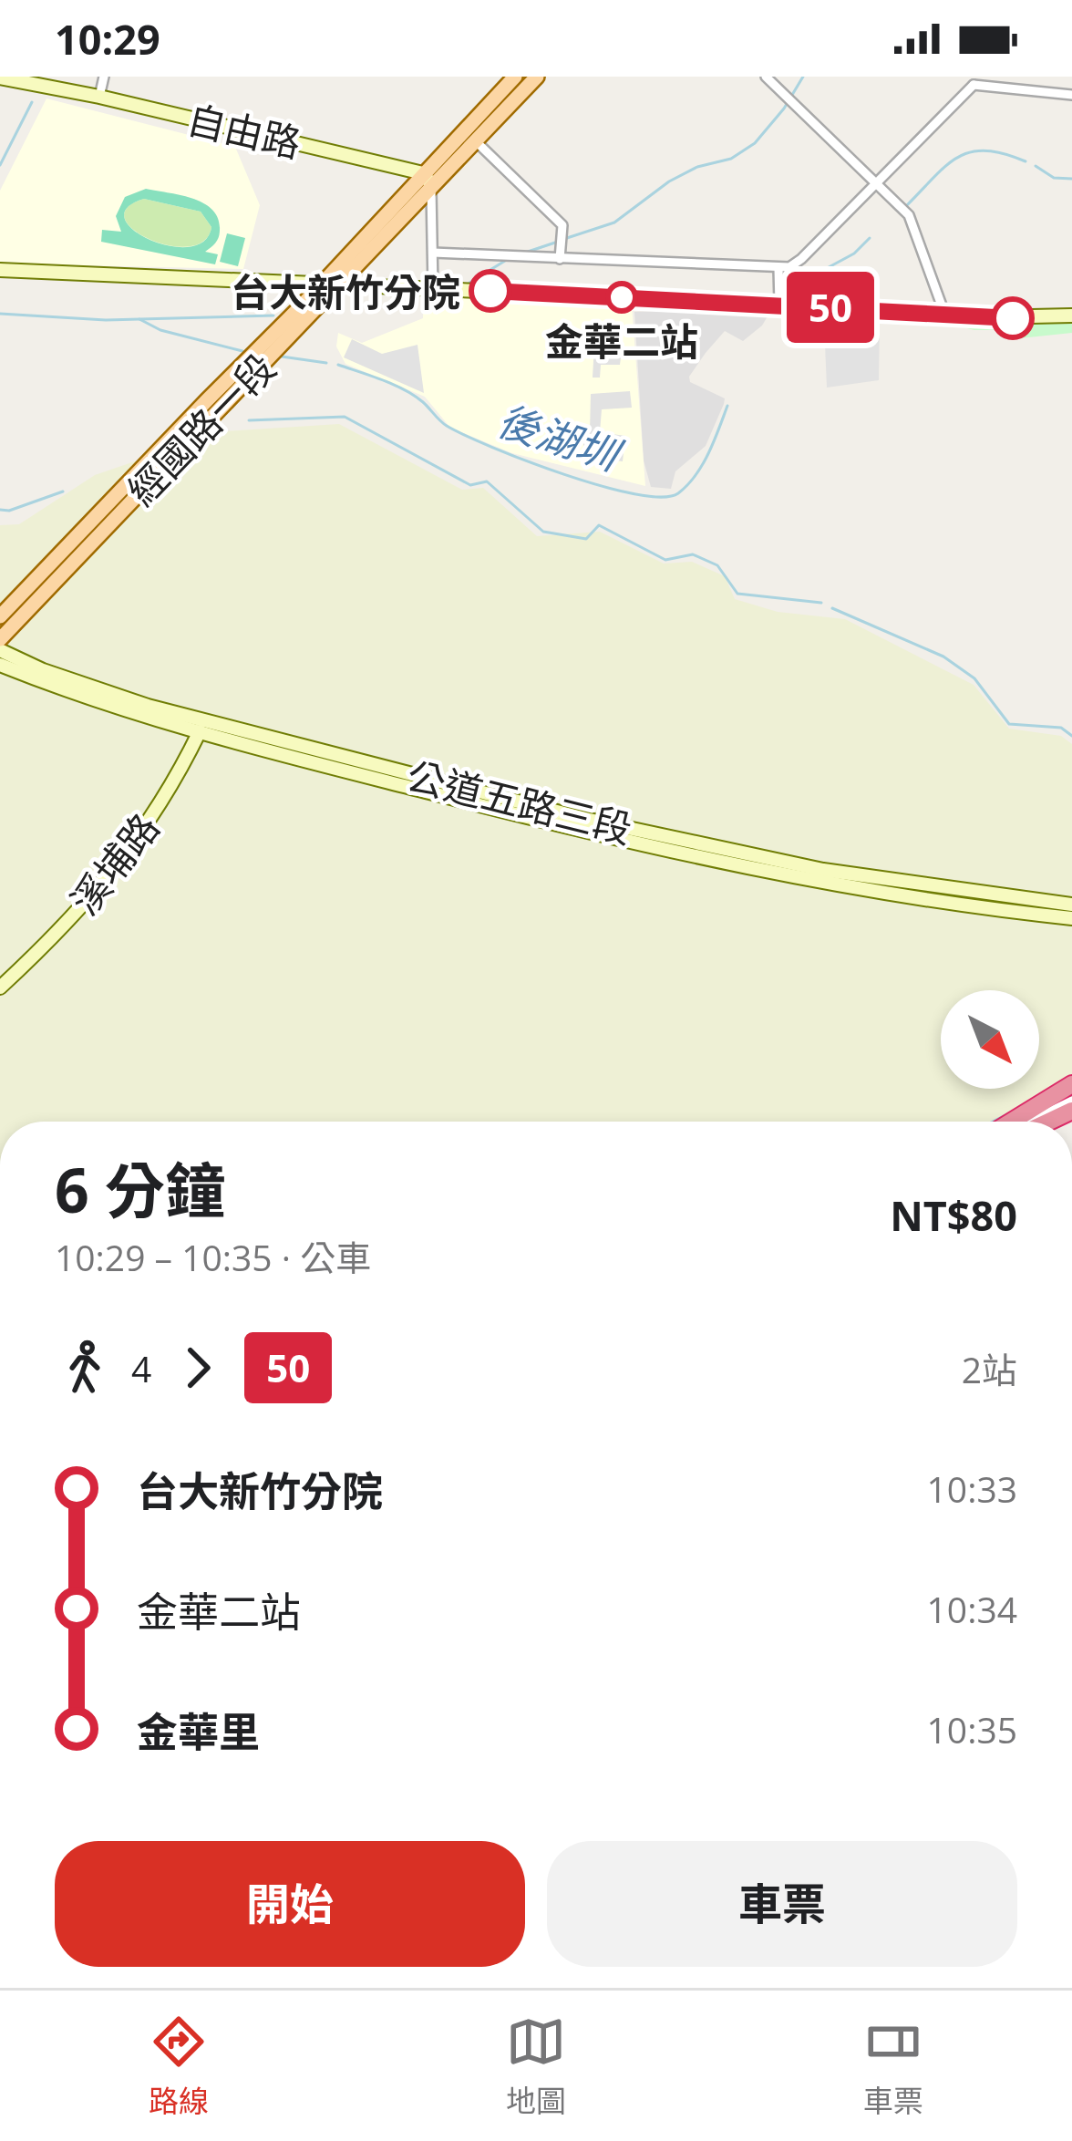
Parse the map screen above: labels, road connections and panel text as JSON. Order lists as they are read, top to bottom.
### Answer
{
  "streets": {
    "main road": ["經國路一段"],
    "street": ["自由路", "公道五路三段", "溪埔路"]
  },
  "crossings": [
    ["自由路", "經國路一段"],
    ["公道五路三段", "溪埔路"]
  ],
  "water": ["後湖圳"],
  "places": ["台大新竹分院", "金華二站"],
  "lines": ["bus line 50"],
  "north": "bottom right",
  "page": {
    "status": "10:29",
    "on_map": "50",
    "heading": ["6 分鐘", "10:29 – 10:35 · 公車", "NT$80"],
    "legs": ["4", "50", "2站"],
    "list": [
      {
        "name": "台大新竹分院",
        "value": "10:33"
      },
      {
        "name": "金華二站",
        "value": "10:34"
      },
      {
        "name": "金華里",
        "value": "10:35"
      }
    ],
    "buttons": ["開始", "車票"],
    "tabs": ["路線", "地圖", "車票"]
  }
}
